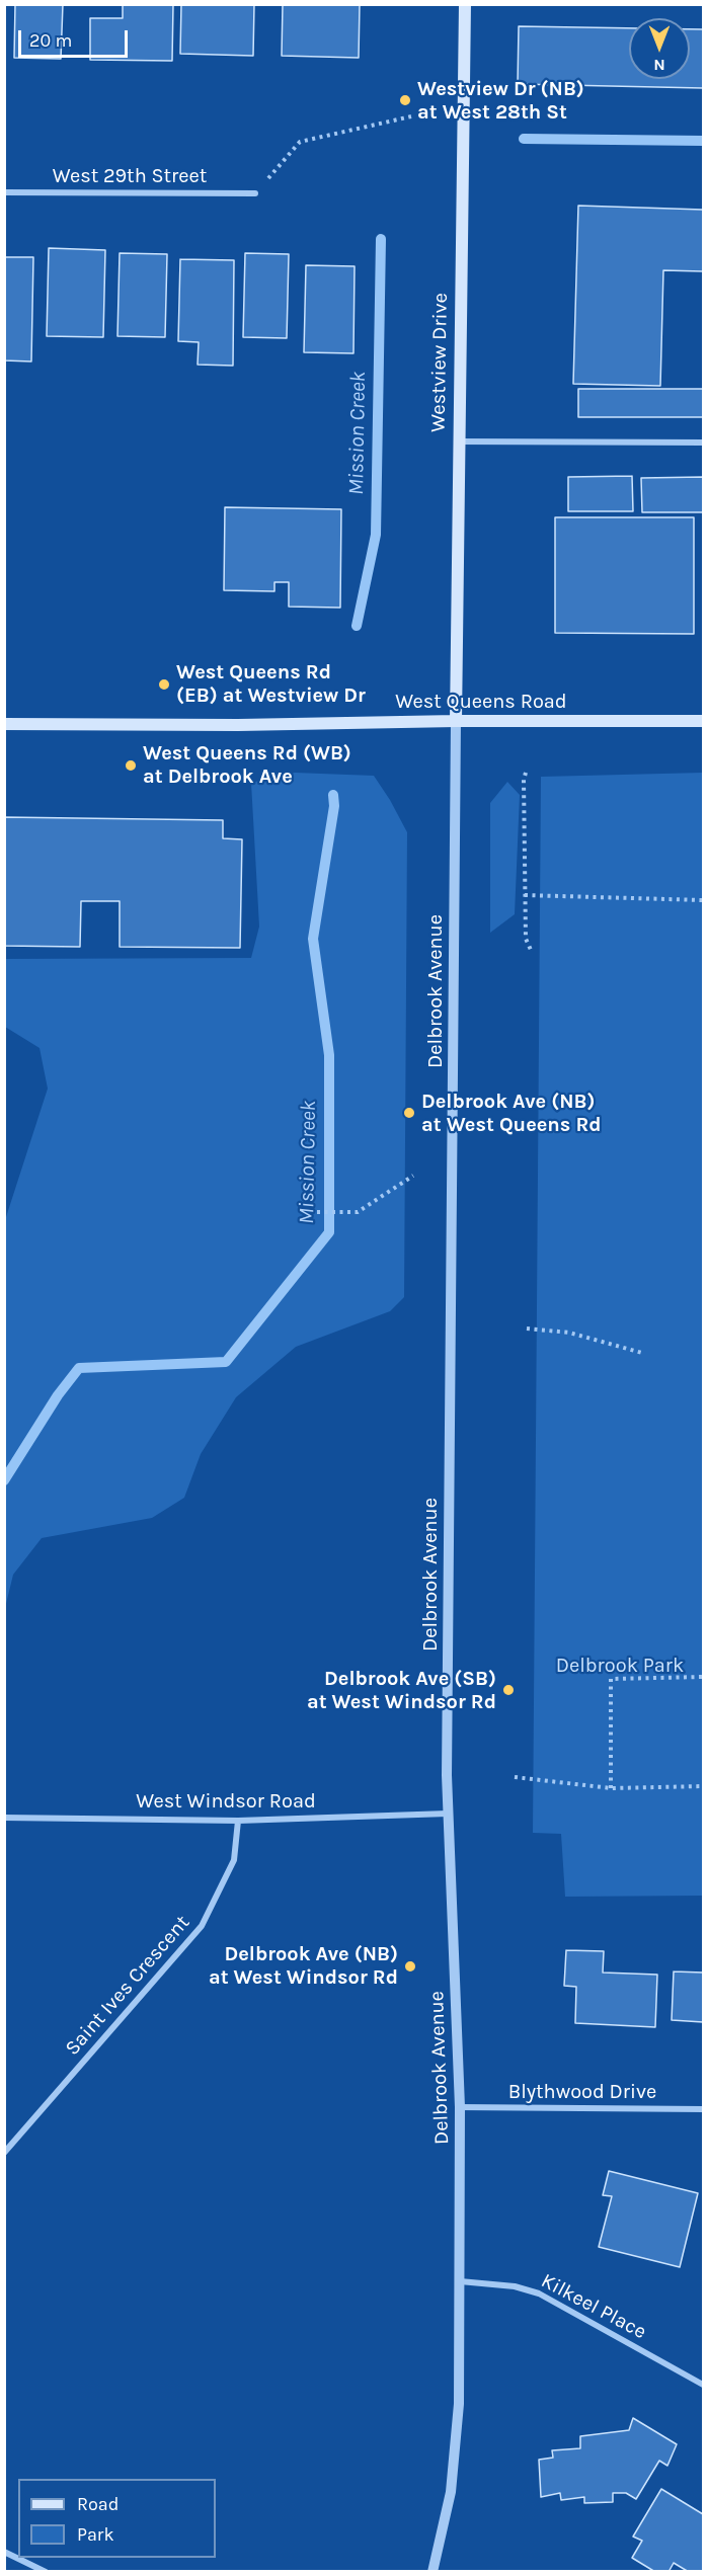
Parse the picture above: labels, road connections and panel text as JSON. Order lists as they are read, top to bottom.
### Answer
{
  "streets": {
    "main road": ["Westview Drive", "West Queens Road"],
    "street": [
      "West 29th Street",
      "Delbrook Avenue",
      "West Windsor Road",
      "Saint Ives Crescent",
      "Blythwood Drive",
      "Kilkeel Place"
    ]
  },
  "crossings": [
    ["Westview Drive", "West Queens Road"],
    ["Westview Drive", "Delbrook Avenue"],
    ["West Queens Road", "Delbrook Avenue"],
    ["Delbrook Avenue", "West Windsor Road"],
    ["Delbrook Avenue", "Blythwood Drive"],
    ["Delbrook Avenue", "Kilkeel Place"],
    ["West Windsor Road", "Saint Ives Crescent"]
  ],
  "water": ["Mission Creek"],
  "parks": ["Delbrook Park"],
  "places": [
    "Westview Dr (NB) at West 28th St",
    "West Queens Rd (EB) at Westview Dr",
    "West Queens Rd (WB) at Delbrook Ave",
    "Delbrook Ave (NB) at West Queens Rd",
    "Delbrook Ave (SB) at West Windsor Rd",
    "Delbrook Ave (NB) at West Windsor Rd"
  ],
  "legend": ["Road", "Park"],
  "scale_bar": "20 m",
  "north": "bottom"
}
